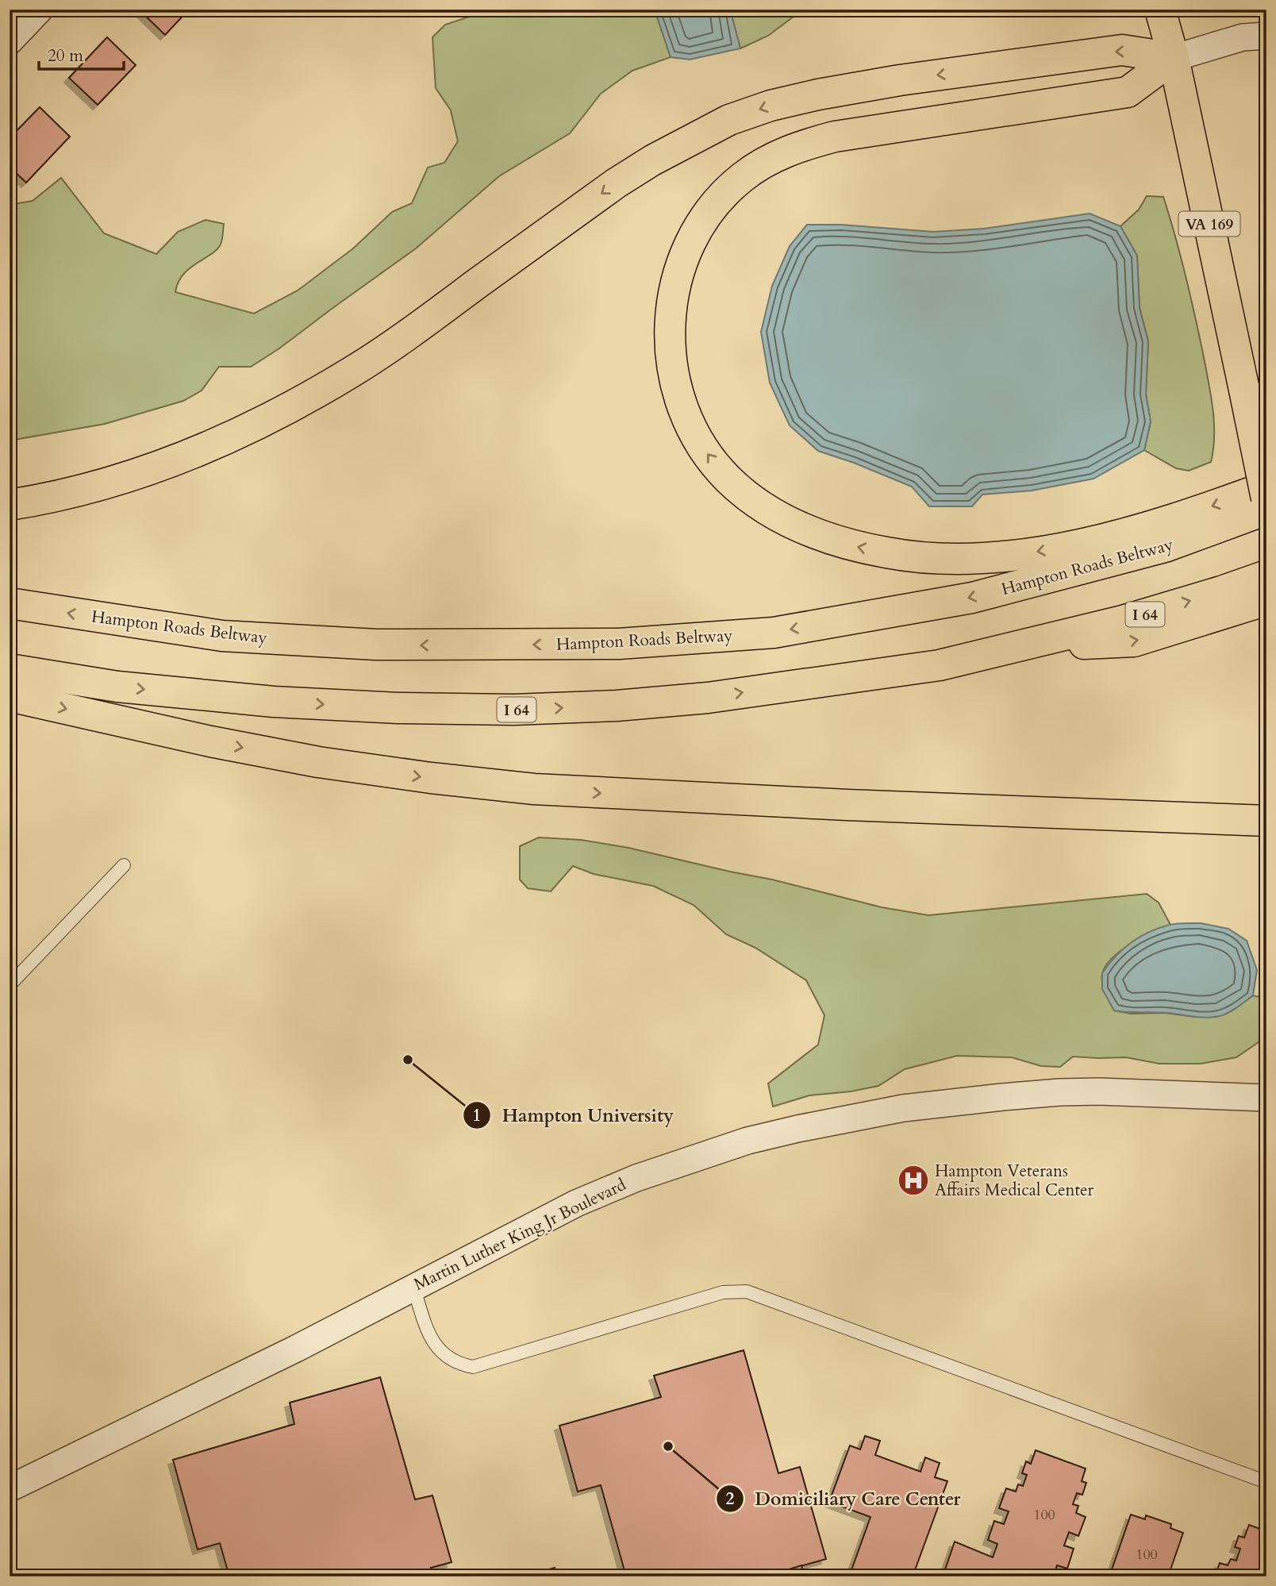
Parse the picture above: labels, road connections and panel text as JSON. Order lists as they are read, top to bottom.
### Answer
{
  "streets": {
    "main road": ["VA 169", "Hampton Roads Beltway", "I 64"],
    "street": ["Martin Luther King Jr Boulevard"]
  },
  "places": {
    "other": ["Hampton University", "Domiciliary Care Center"],
    "hospital": ["Hampton Veterans Affairs Medical Center"]
  },
  "house_numbers": ["100", "100"],
  "scale_bar": "20 m"
}
